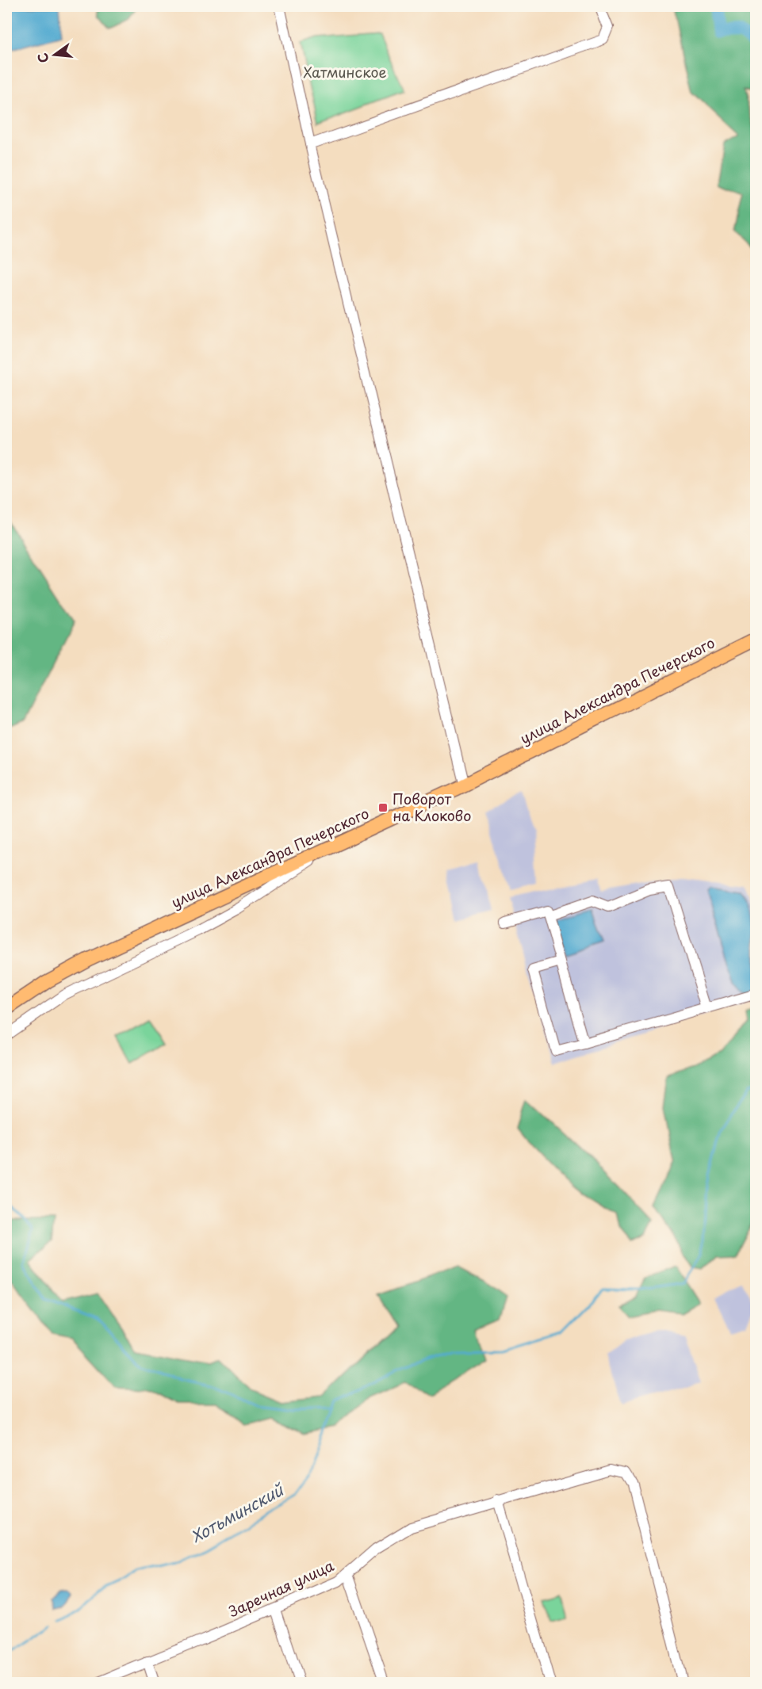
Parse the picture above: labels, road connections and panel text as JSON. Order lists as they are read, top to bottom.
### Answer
{
  "streets": {
    "main road": ["улица Александра Печерского"],
    "street": ["Заречная улица"]
  },
  "water": ["Хотьминский"],
  "parks": ["Хатминское"],
  "places": {
    "transit": ["Поворот на Клоково"]
  },
  "north": "left"
}
